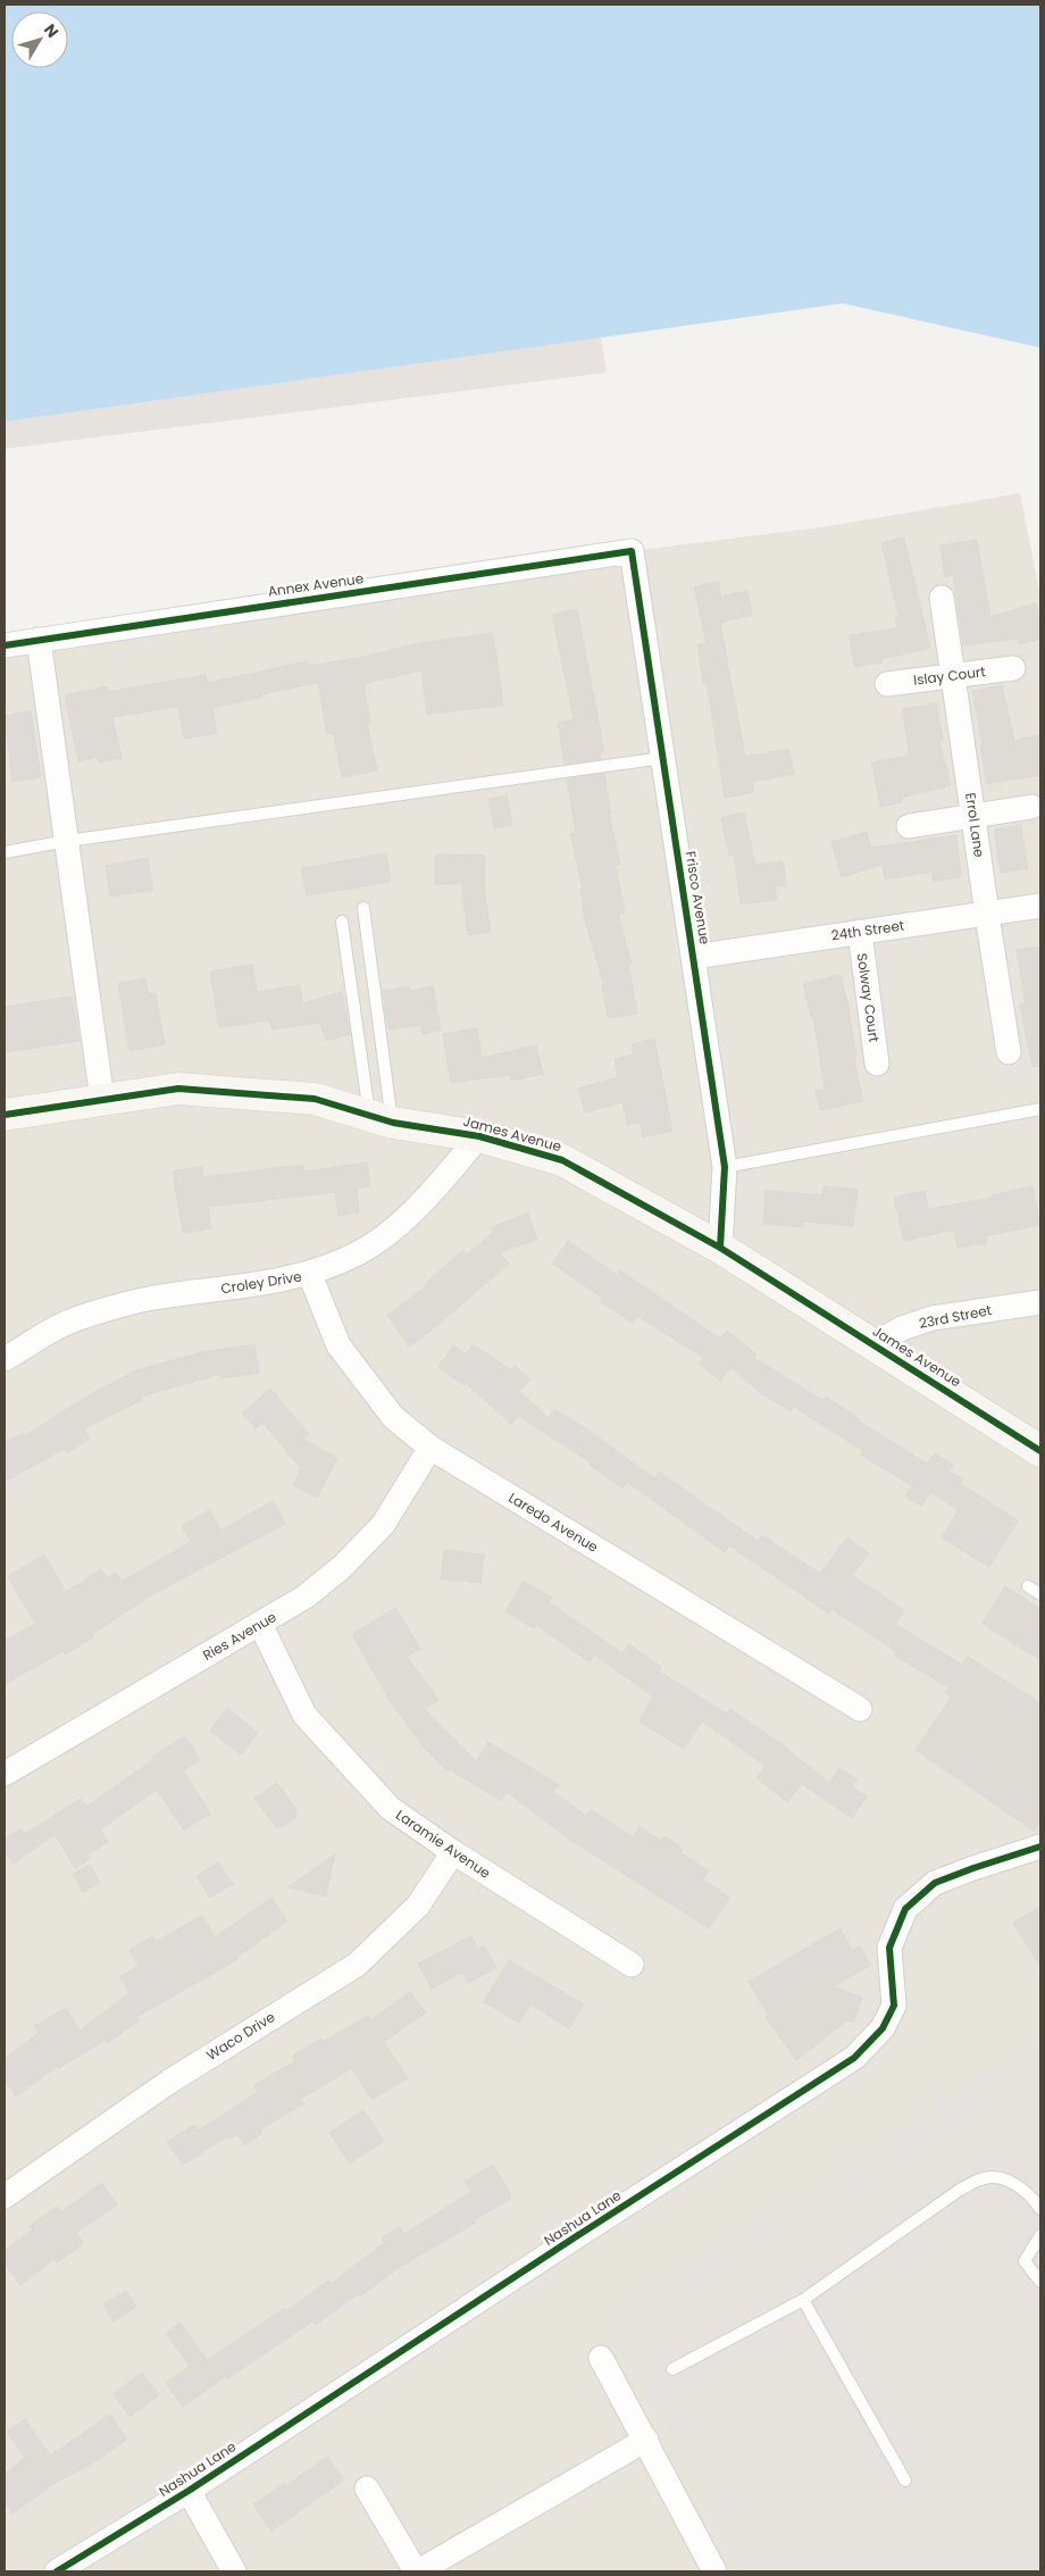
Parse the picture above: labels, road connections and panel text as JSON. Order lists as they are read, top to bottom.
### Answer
{
  "streets": {
    "street": [
      "Annex Avenue",
      "Islay Court",
      "Errol Lane",
      "Frisco Avenue",
      "24th Street",
      "Solway Court",
      "James Avenue",
      "Croley Drive",
      "23rd Street",
      "Laredo Avenue",
      "Ries Avenue",
      "Laramie Avenue",
      "Waco Drive",
      "Nashua Lane"
    ]
  },
  "crossings": [
    ["Annex Avenue", "Frisco Avenue"],
    ["Islay Court", "Errol Lane"],
    ["Errol Lane", "24th Street"],
    ["Frisco Avenue", "24th Street"],
    ["Frisco Avenue", "James Avenue"],
    ["24th Street", "Solway Court"],
    ["James Avenue", "Croley Drive"],
    ["James Avenue", "23rd Street"],
    ["Croley Drive", "Laredo Avenue"],
    ["Laredo Avenue", "Ries Avenue"],
    ["Ries Avenue", "Laramie Avenue"],
    ["Laramie Avenue", "Waco Drive"]
  ],
  "north": "top right"
}
